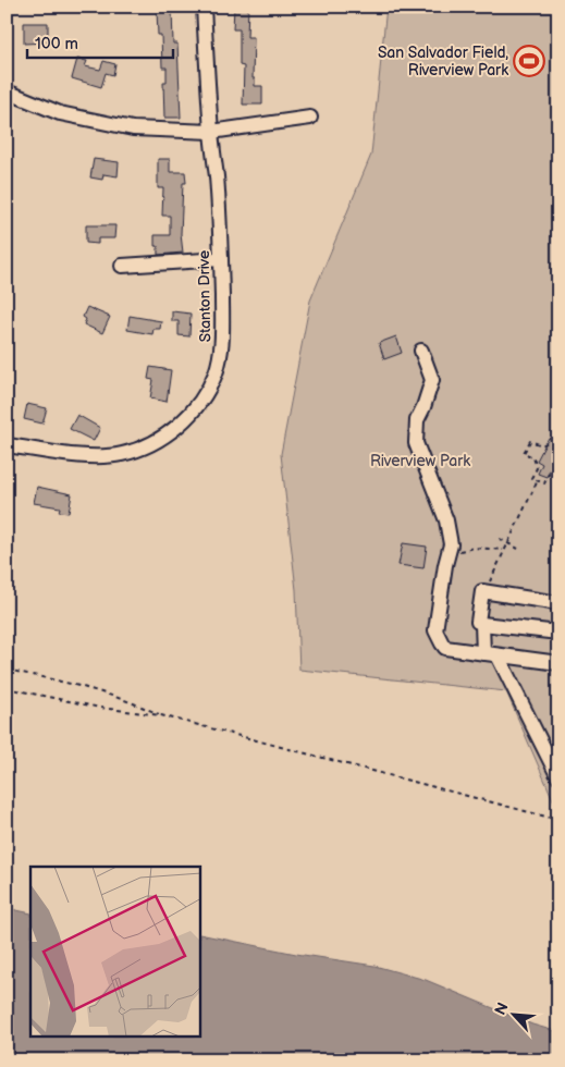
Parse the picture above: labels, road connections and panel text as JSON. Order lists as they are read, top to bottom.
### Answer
{
  "streets": {
    "street": ["Stanton Drive"]
  },
  "parks": ["Riverview Park"],
  "places": {
    "sports": ["San Salvador Field, Riverview Park"]
  },
  "scale_bar": "100 m",
  "north": "top left"
}
